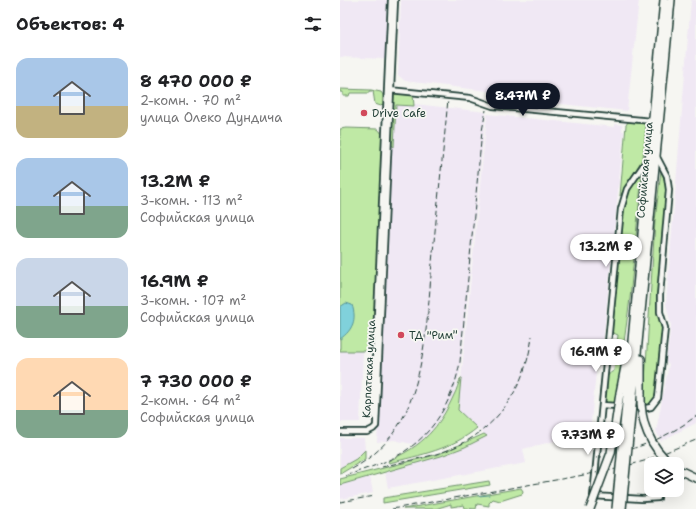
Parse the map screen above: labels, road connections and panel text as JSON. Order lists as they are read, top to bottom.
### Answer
{
  "streets": {
    "main road": ["Софийская улица"],
    "street": ["Карпатская улица"]
  },
  "places": ["Drive Cafe", "ТД \"Рим\""],
  "page": {
    "heading": "Объектов: 4",
    "list": [
      {
        "name": "8 470 000 ₽",
        "note": "2-комн. · 70 m² · улица Олеко Дундича"
      },
      {
        "name": "13.2M ₽",
        "note": "3-комн. · 113 m² · Софийская улица"
      },
      {
        "name": "16.9M ₽",
        "note": "3-комн. · 107 m² · Софийская улица"
      },
      {
        "name": "7 730 000 ₽",
        "note": "2-комн. · 64 m² · Софийская улица"
      }
    ],
    "price": [
      "8.47M ₽",
      "13.2M ₽",
      "16.9M ₽",
      "7.73M ₽"
    ]
  }
}
